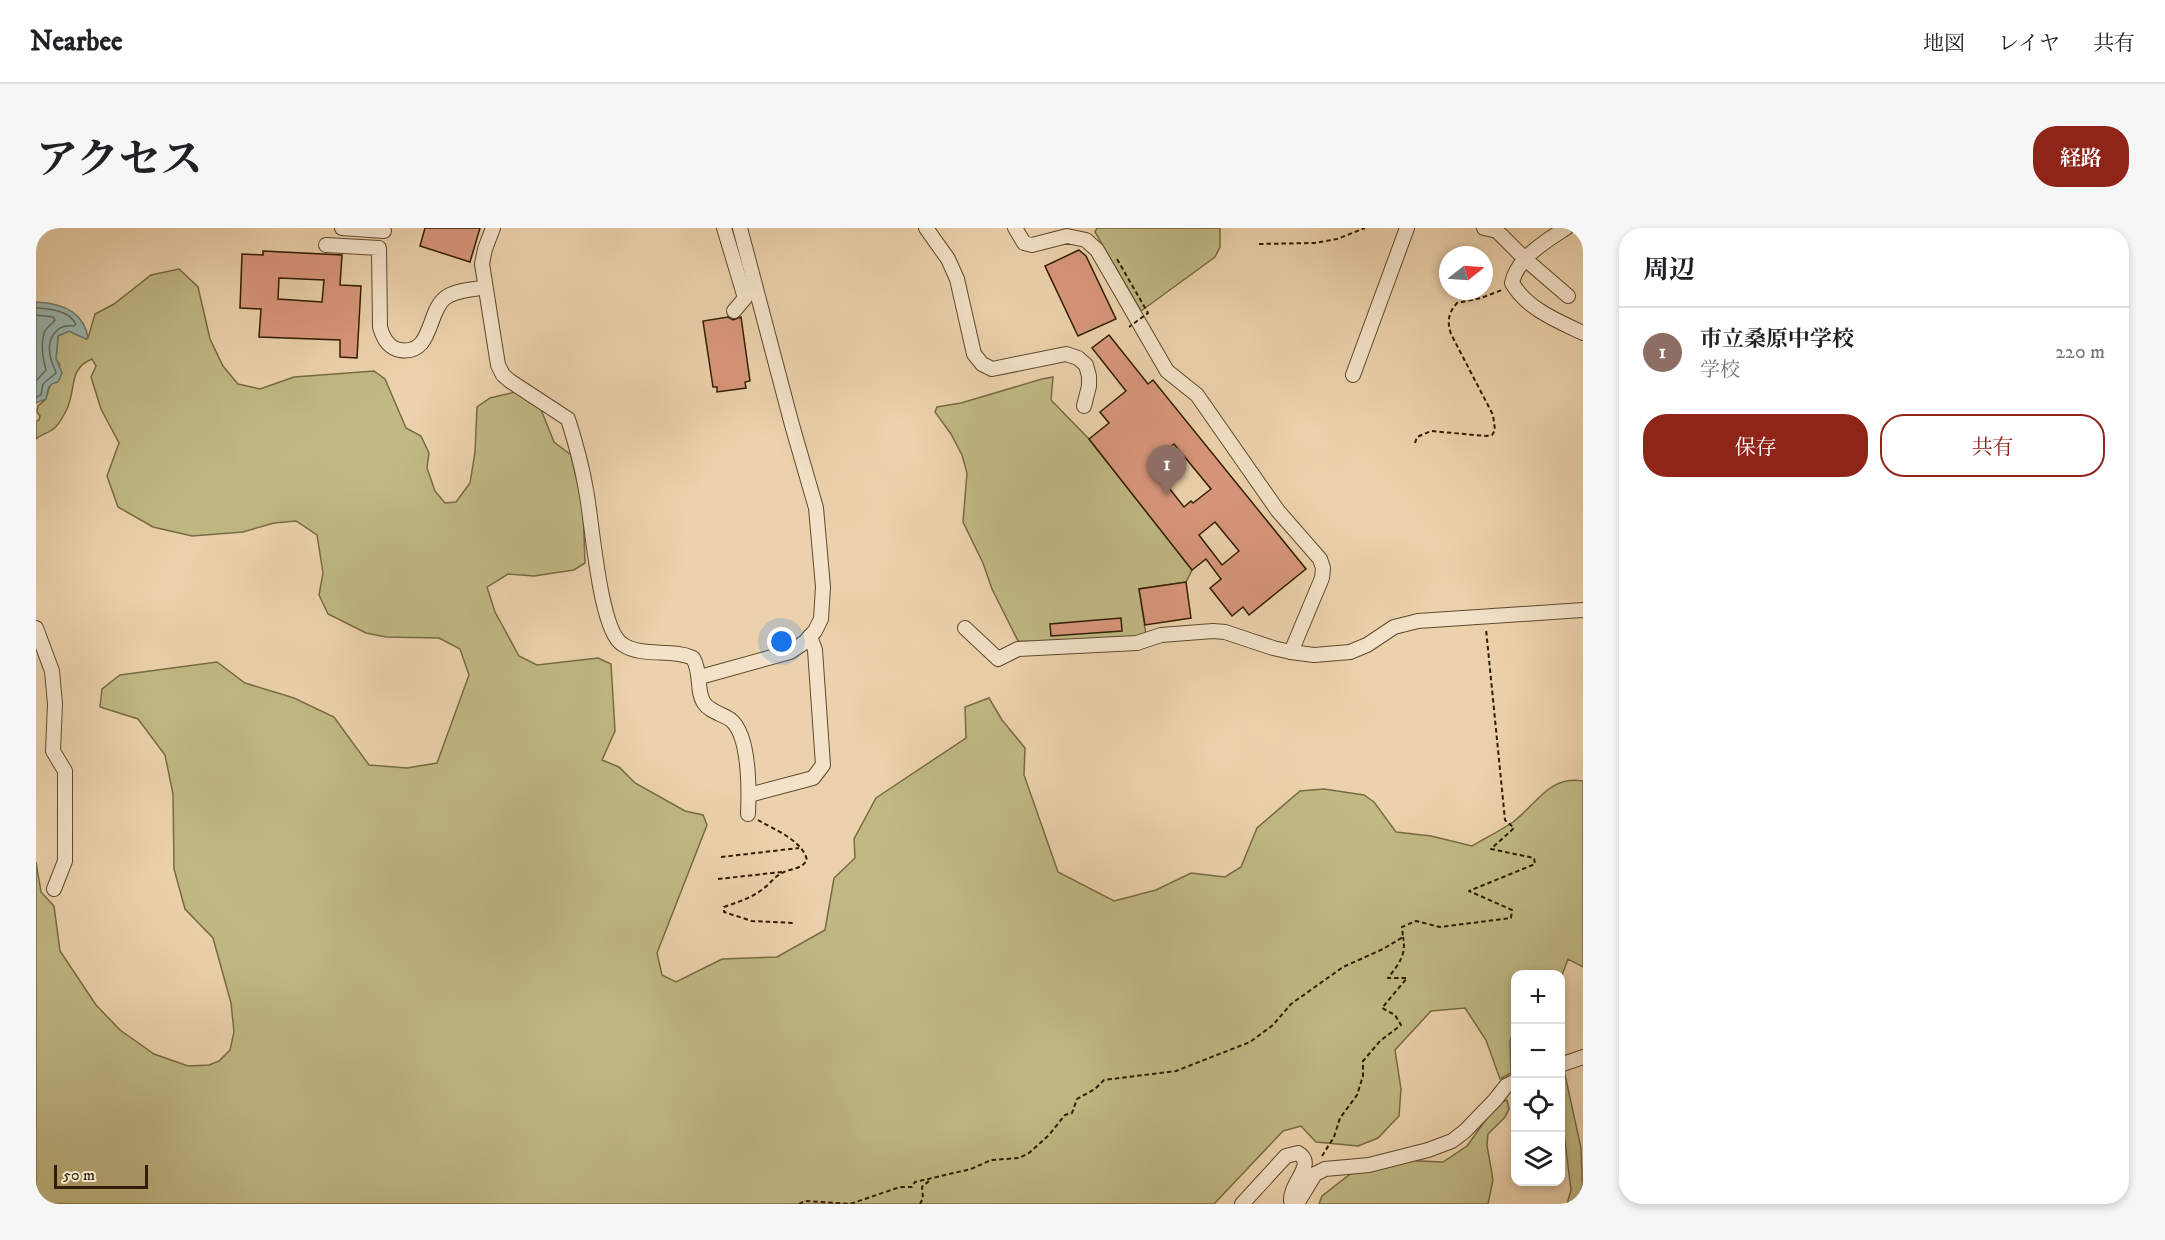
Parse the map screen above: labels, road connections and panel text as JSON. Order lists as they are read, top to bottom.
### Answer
{
  "scale_bar": "50 m",
  "north": "right",
  "page": {
    "header": "Nearbee",
    "nav": ["地図", "レイヤ", "共有"],
    "title": "アクセス",
    "buttons": [
      "経路",
      ["保存", "共有"]
    ],
    "heading": "周辺",
    "list": [
      {
        "mark": "1",
        "name": "市立桑原中学校",
        "note": "学校",
        "value": "220 m"
      }
    ],
    "pins": "1",
    "map_buttons": ["+", "−"],
    "scale": "50 m"
  }
}
